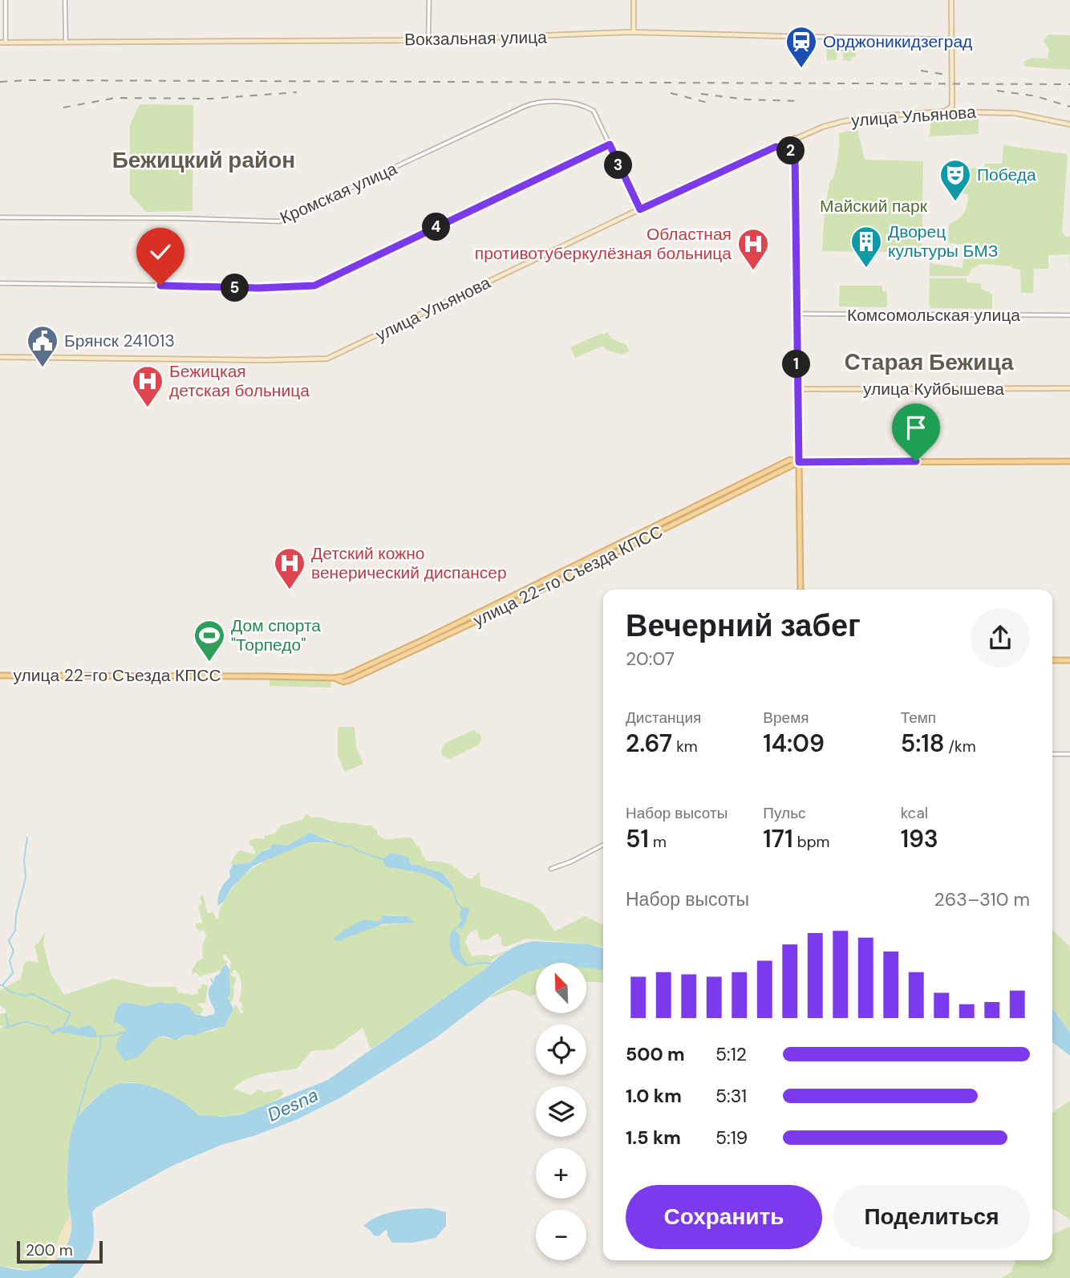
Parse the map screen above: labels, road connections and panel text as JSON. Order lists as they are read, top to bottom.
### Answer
{
  "streets": {
    "main road": [
      "Вокзальная улица",
      "улица Ульянова",
      "улица Куйбышева",
      "улица 22-го Съезда КПСС"
    ],
    "street": ["Кромская улица", "Комсомольская улица"]
  },
  "districts": ["Бежицкий район", "Cтарая Бежица"],
  "water": ["Desna"],
  "parks": ["Майский парк"],
  "places": {
    "station": ["Орджоникидзеград"],
    "theatre": ["Победа"],
    "building": ["Дворец культуры БМЗ"],
    "hospital": ["Областная противотуберкулёзная больница", "Бежицкая детская больница", "Детский кожно венерический диспансер"],
    "public building": ["Брянск 241013"],
    "sports": ["Дом спорта \"Торпедо\""]
  },
  "scale_bar": "200 m",
  "north": "top left",
  "page": {
    "pins": [
      "2",
      "3",
      "4",
      "5",
      "1"
    ],
    "heading": ["Вечерний забег", "20:07"],
    "stats": [
      ["Дистанция", "2.67 km"],
      ["Время", "14:09"],
      ["Темп", "5:18 /km"],
      ["Набор высоты", "51 m"],
      ["Пульс", "171 bpm"],
      ["kcal", "193"]
    ],
    "chart": ["Набор высоты", "263–310 m"],
    "map_buttons": ["+", "−"],
    "list": [
      {
        "name": "500 m",
        "note": "5:12"
      },
      {
        "name": "1.0 km",
        "note": "5:31"
      },
      {
        "name": "1.5 km",
        "note": "5:19"
      }
    ],
    "buttons": ["Сохранить", "Поделиться"],
    "scale": "200 m"
  }
}
